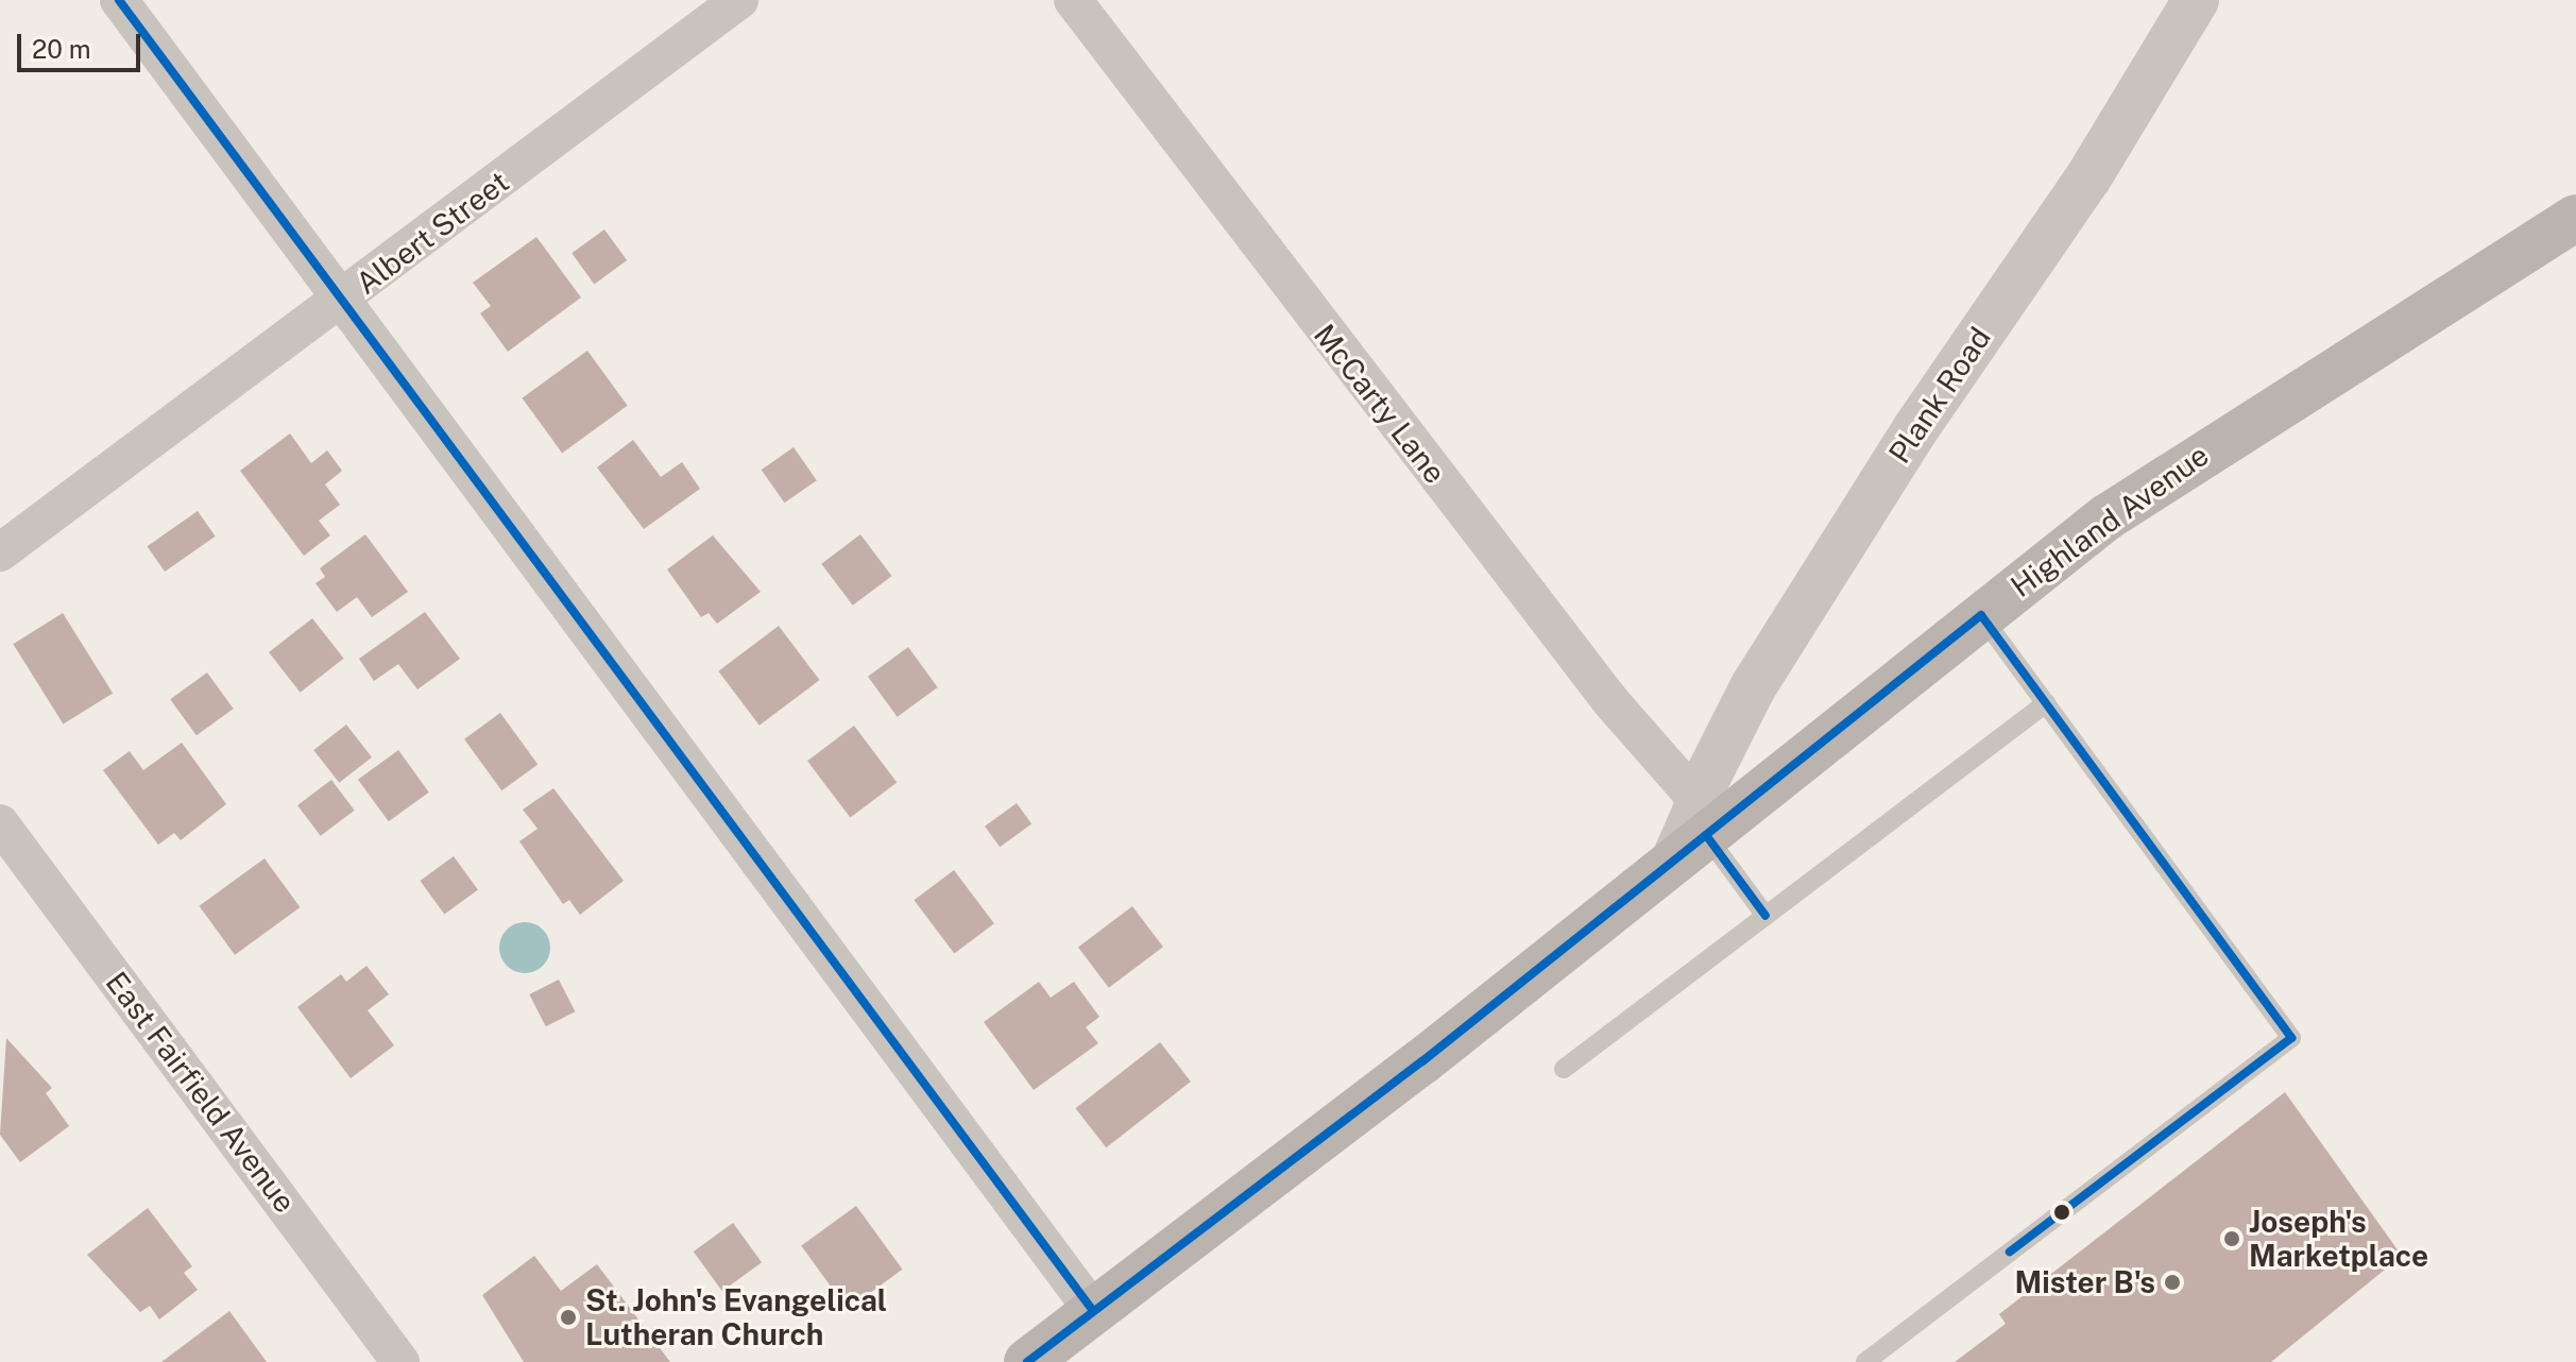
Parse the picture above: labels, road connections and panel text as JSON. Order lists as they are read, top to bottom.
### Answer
{
  "streets": {
    "main road": ["Highland Avenue"],
    "street": [
      "Albert Street",
      "Plank Road",
      "McCarty Lane",
      "East Fairfield Avenue"
    ]
  },
  "crossings": [
    ["Plank Road", "McCarty Lane"],
    ["Plank Road", "Highland Avenue"],
    ["McCarty Lane", "Highland Avenue"]
  ],
  "places": ["Joseph's Marketplace", "Mister B's", "St. John's Evangelical Lutheran Church"],
  "scale_bar": "20 m"
}
